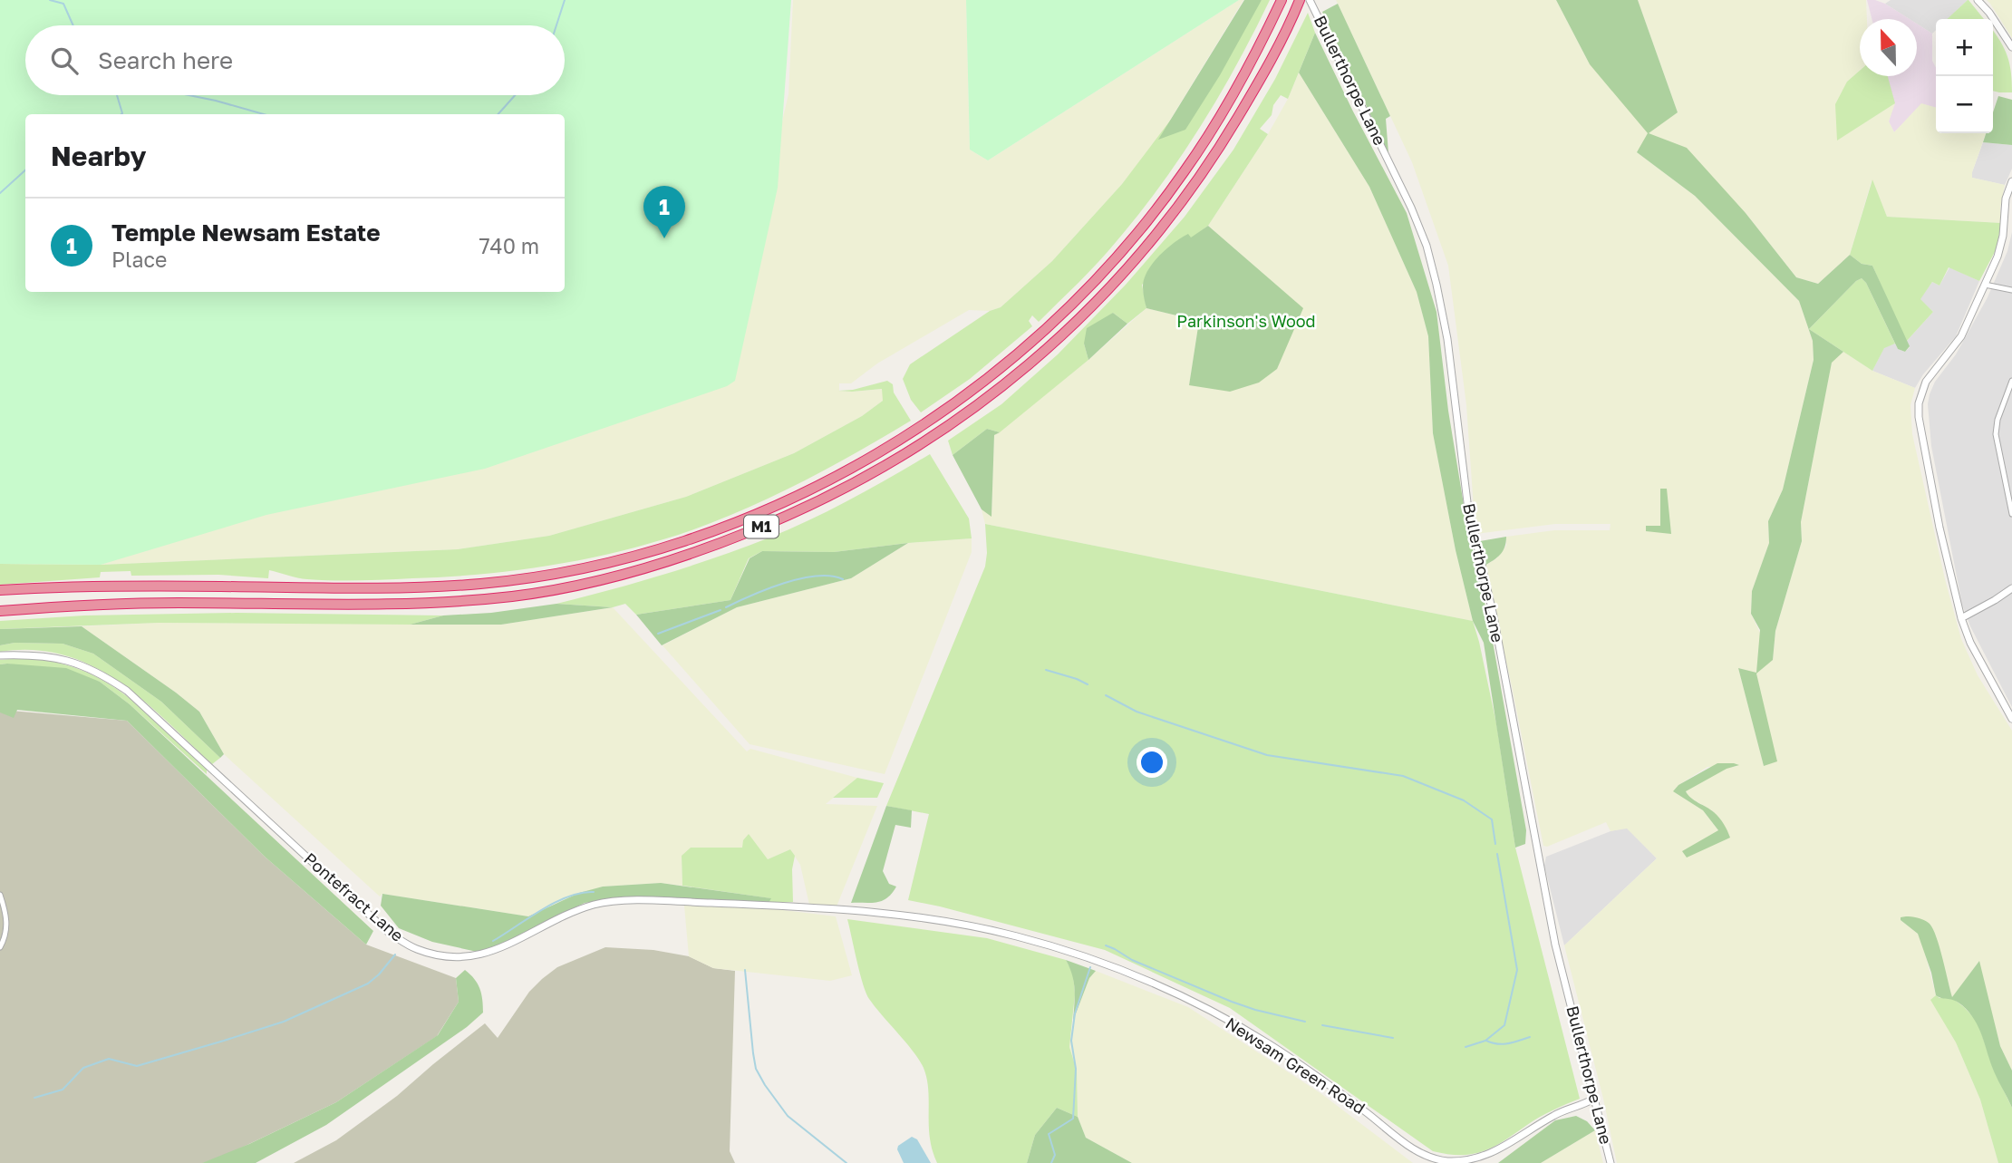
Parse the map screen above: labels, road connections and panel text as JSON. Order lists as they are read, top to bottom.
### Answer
{
  "streets": {
    "highway": ["M1"],
    "street": ["Bullerthorpe Lane", "Pontefract Lane", "Newsam Green Road"]
  },
  "crossings": [
    ["Pontefract Lane", "Newsam Green Road"]
  ],
  "parks": ["Parkinson's Wood"],
  "north": "top",
  "page": {
    "map_buttons": ["+", "−"],
    "search": "Search here",
    "heading": "Nearby",
    "pins": "1",
    "list": [
      {
        "mark": "1",
        "name": "Temple Newsam Estate",
        "note": "Place",
        "value": "740 m"
      }
    ]
  }
}
